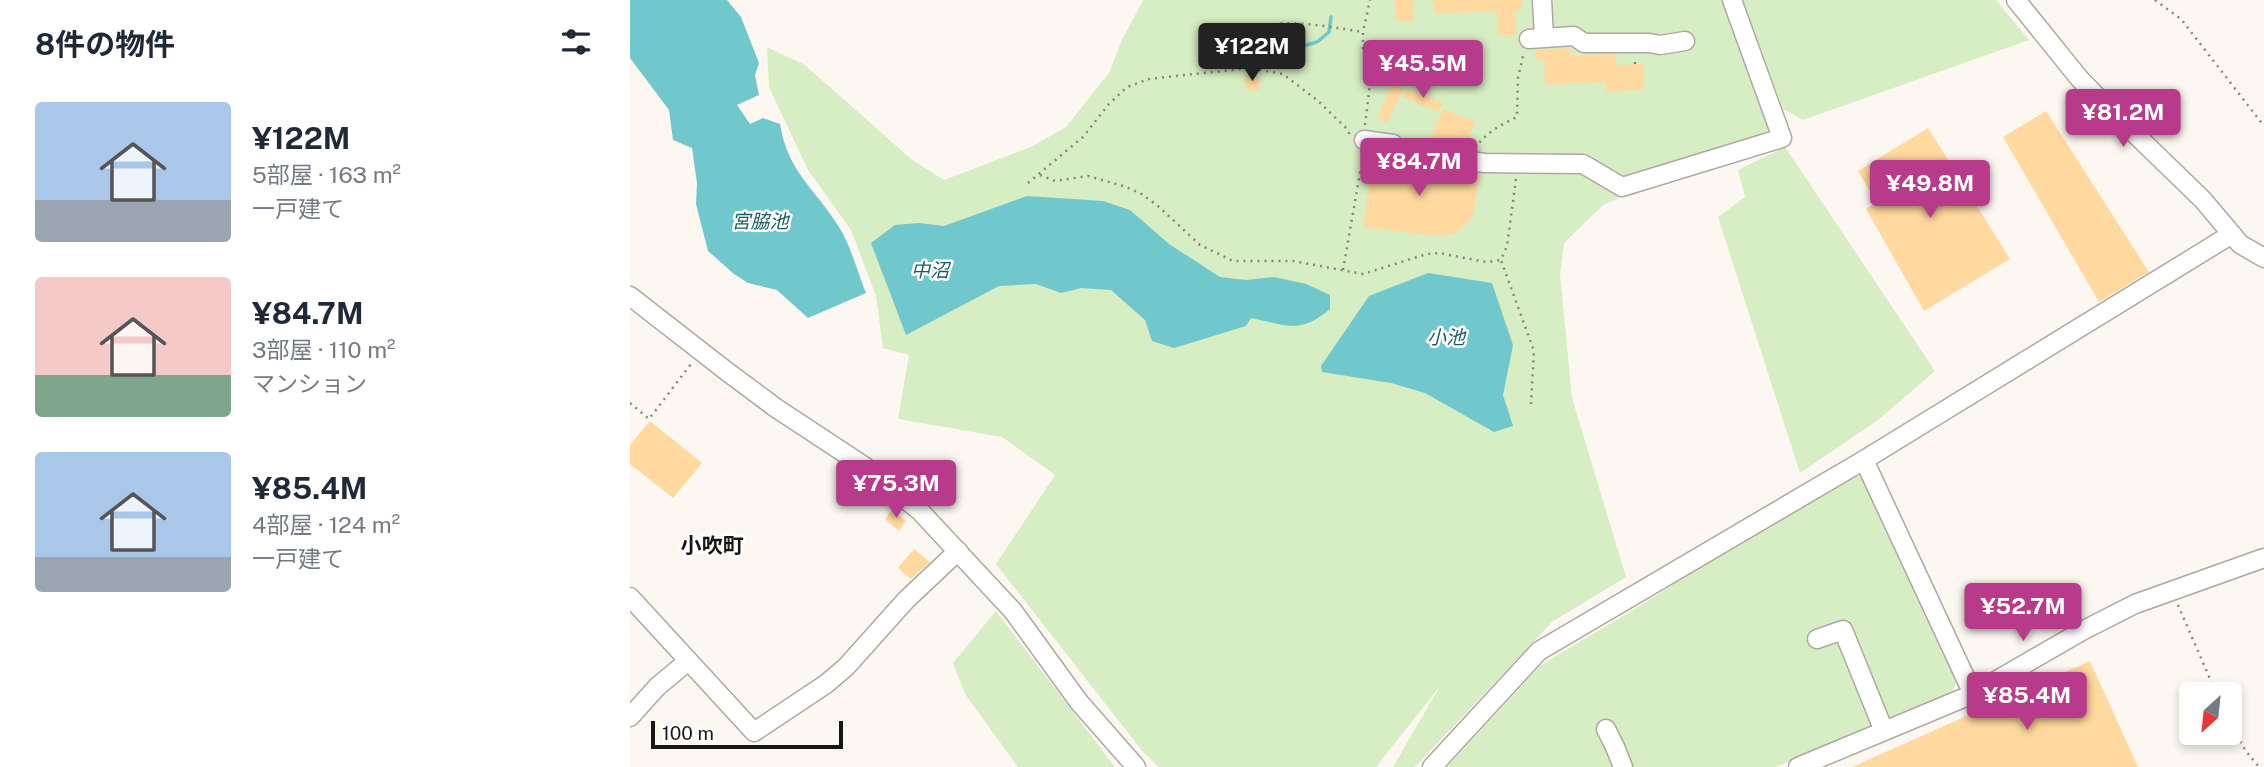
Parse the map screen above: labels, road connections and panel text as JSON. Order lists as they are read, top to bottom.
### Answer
{
  "districts": ["小吹町"],
  "water": ["宮脇池", "中沼", "小池"],
  "scale_bar": "100 m",
  "north": "bottom left",
  "page": {
    "heading": "8件の物件",
    "price": [
      "¥122M",
      "¥45.5M",
      "¥81.2M",
      "¥84.7M",
      "¥49.8M",
      "¥75.3M",
      "¥52.7M",
      "¥85.4M"
    ],
    "list": [
      {
        "name": "¥122M",
        "note": "5部屋 · 163 m² · 一戸建て"
      },
      {
        "name": "¥84.7M",
        "note": "3部屋 · 110 m² · マンション"
      },
      {
        "name": "¥85.4M",
        "note": "4部屋 · 124 m² · 一戸建て"
      }
    ],
    "scale": "100 m"
  }
}
